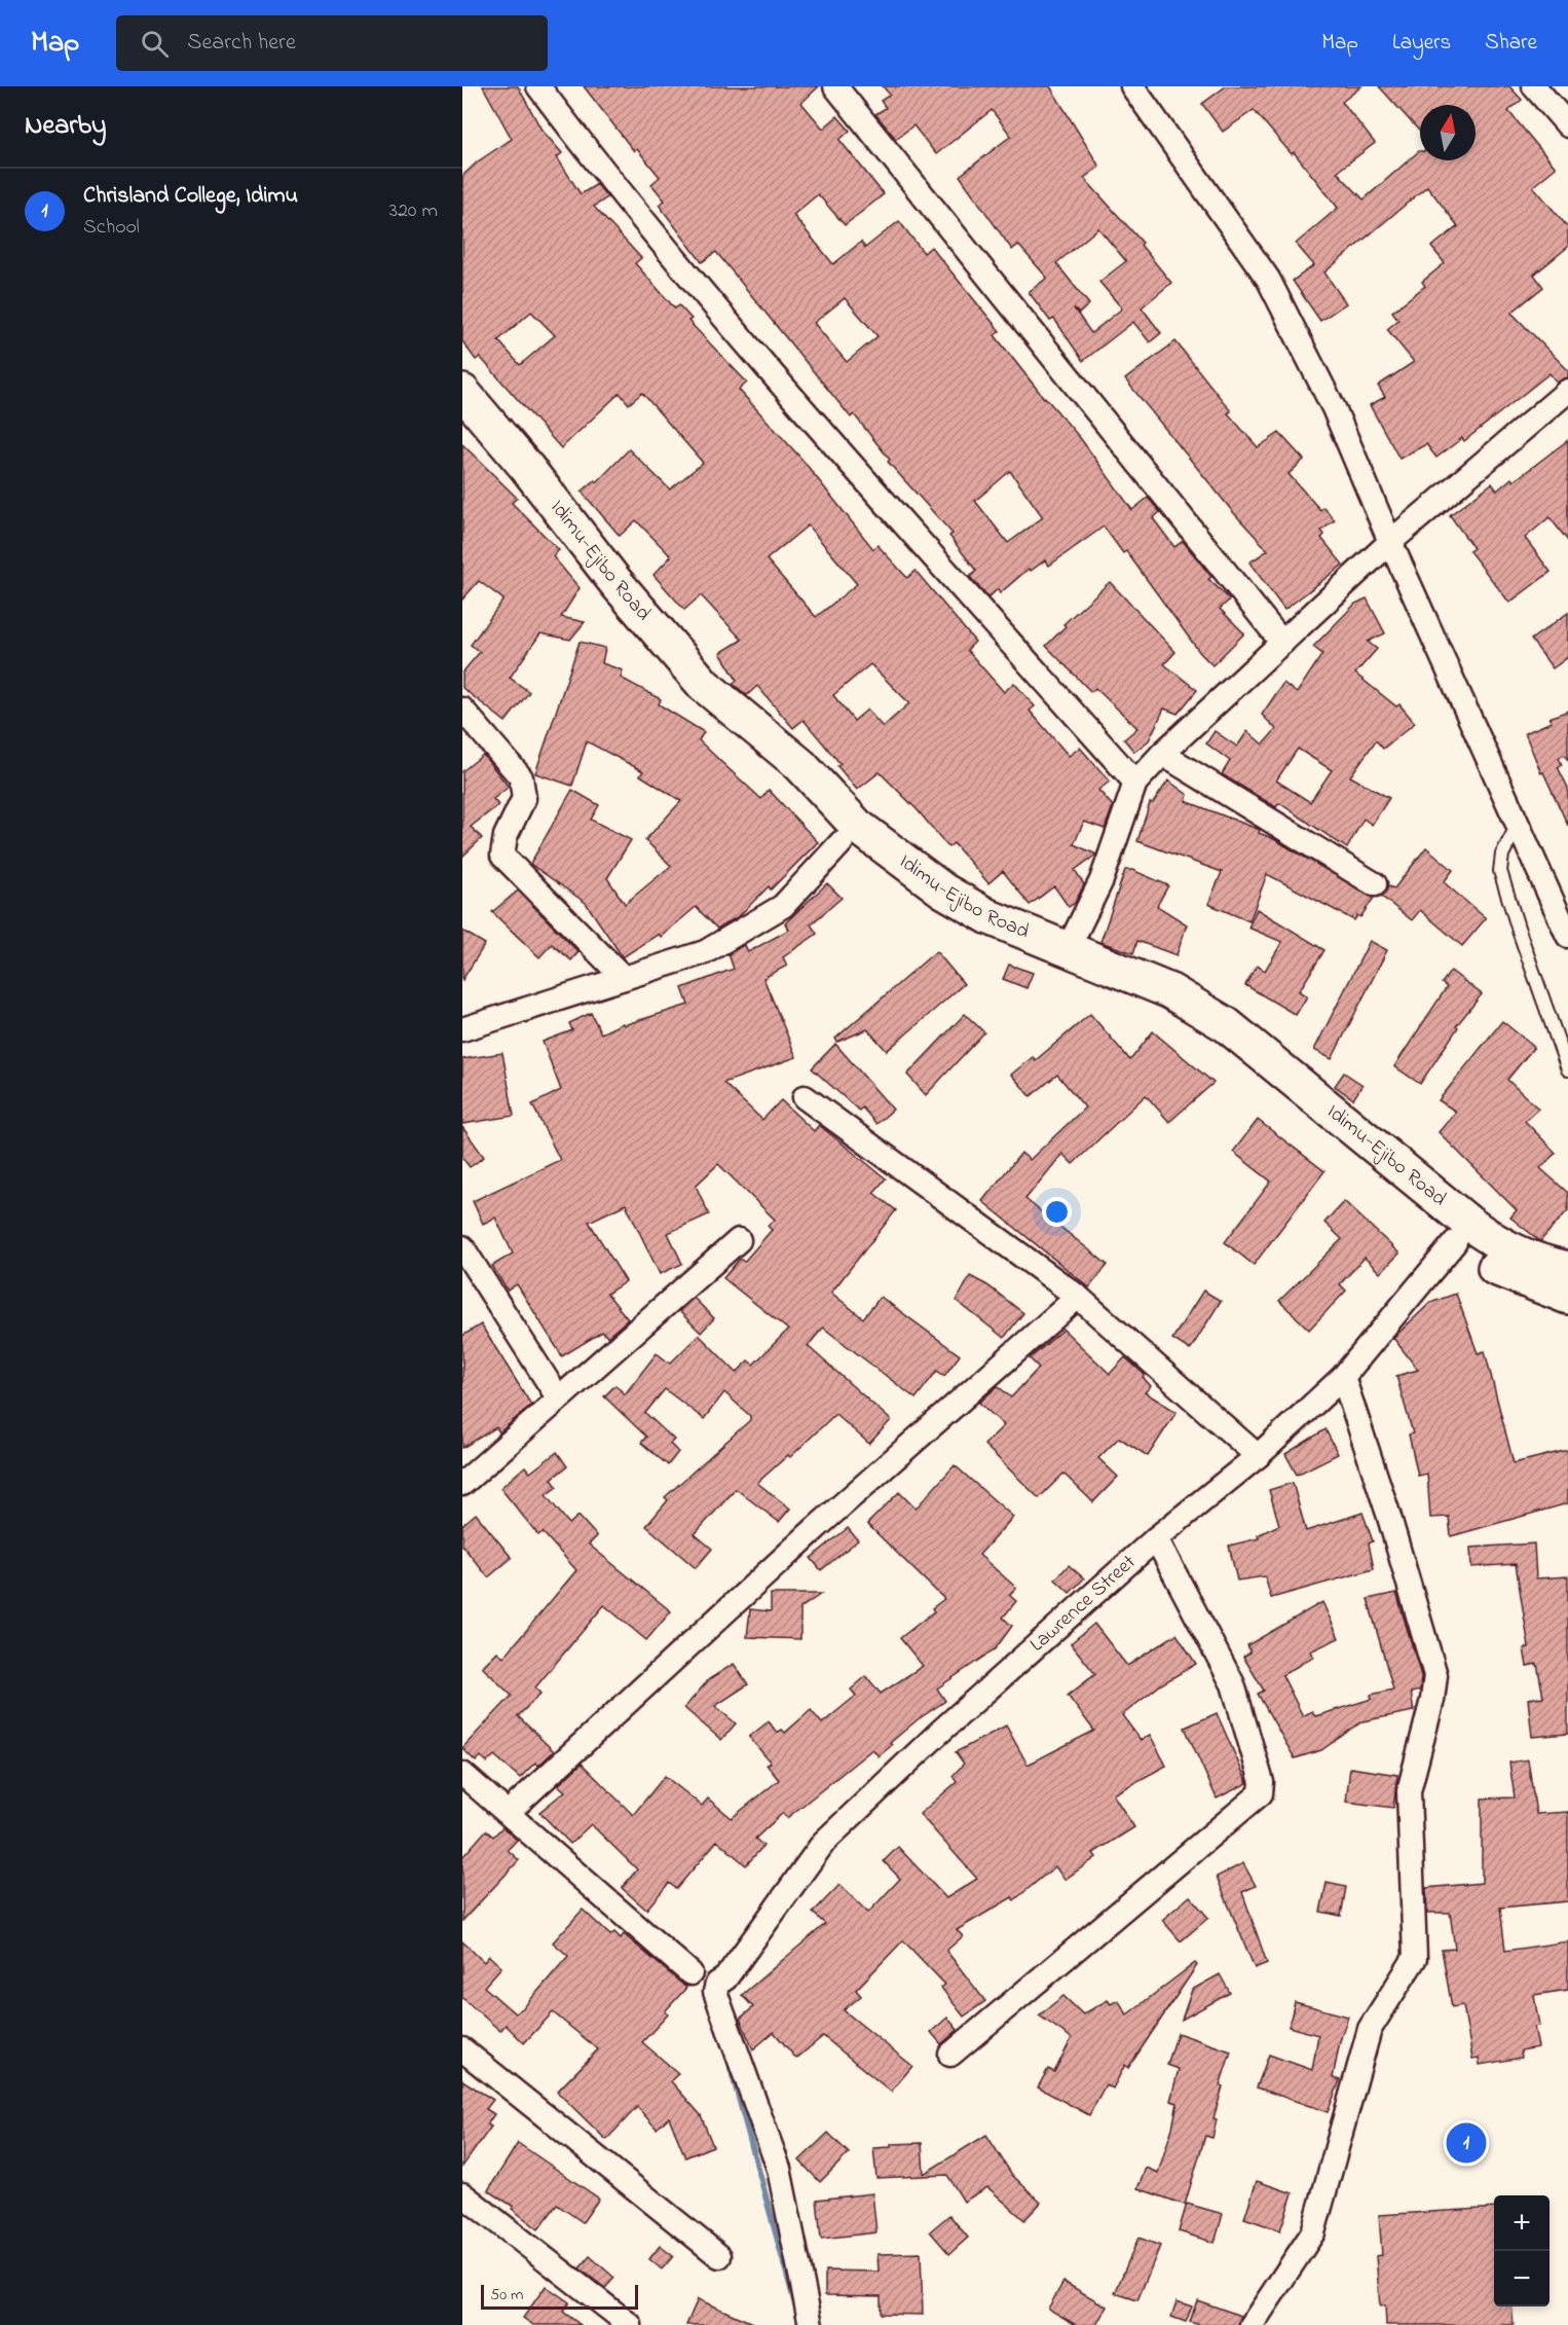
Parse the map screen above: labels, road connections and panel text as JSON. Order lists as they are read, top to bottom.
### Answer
{
  "streets": {
    "main road": ["Idimu-Ejibo Road"],
    "street": ["Lawrence Street"]
  },
  "crossings": [
    ["Idimu-Ejibo Road", "Lawrence Street"]
  ],
  "scale_bar": "50 m",
  "north": "top",
  "page": {
    "header": "Map",
    "search": "Search here",
    "nav": ["Map", "Layers", "Share"],
    "heading": "Nearby",
    "list": [
      {
        "mark": "1",
        "name": "Chrisland College, Idimu",
        "note": "School",
        "value": "320 m"
      }
    ],
    "pins": "1",
    "map_buttons": ["+", "−"],
    "scale": "50 m"
  }
}
